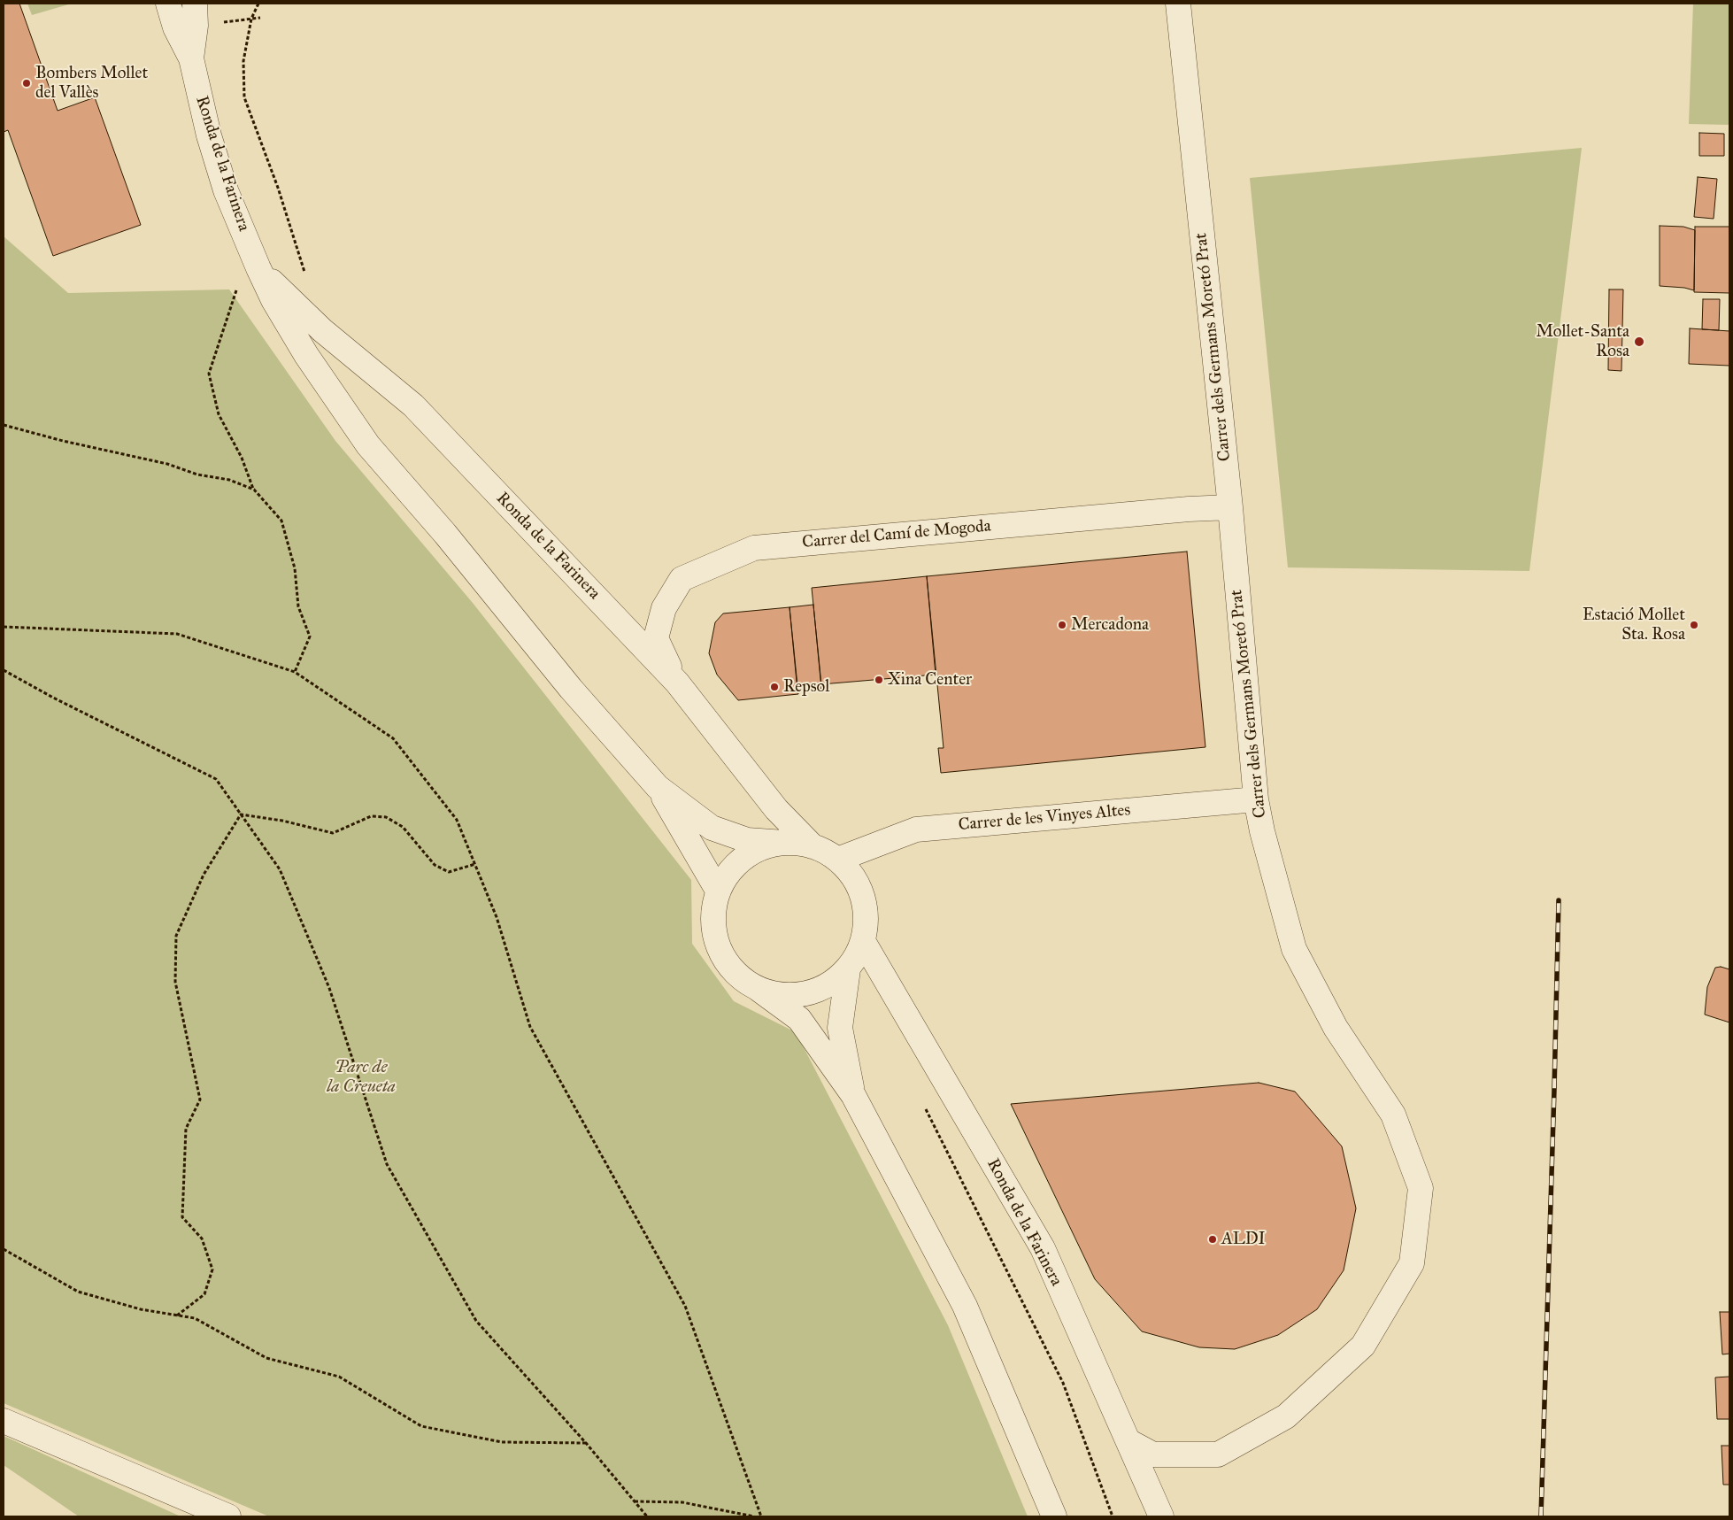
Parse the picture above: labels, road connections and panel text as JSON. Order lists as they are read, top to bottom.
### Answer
{
  "streets": {
    "street": [
      "Ronda de la Farinera",
      "Carrer dels Germans Moretó Prat",
      "Carrer del Camí de Mogoda",
      "Carrer de les Vinyes Altes"
    ]
  },
  "crossings": [
    ["Ronda de la Farinera", "Carrer dels Germans Moretó Prat"],
    ["Ronda de la Farinera", "Carrer del Camí de Mogoda"],
    ["Ronda de la Farinera", "Carrer de les Vinyes Altes"],
    ["Carrer dels Germans Moretó Prat", "Carrer del Camí de Mogoda"],
    ["Carrer dels Germans Moretó Prat", "Carrer de les Vinyes Altes"]
  ],
  "parks": ["Parc de la Creueta"],
  "places": [
    "Bombers Mollet del Vallès",
    "Mollet-Santa Rosa",
    "Mercadona",
    "Estació Mollet Sta. Rosa",
    "Xina Center",
    "Repsol",
    "ALDI"
  ]
}
